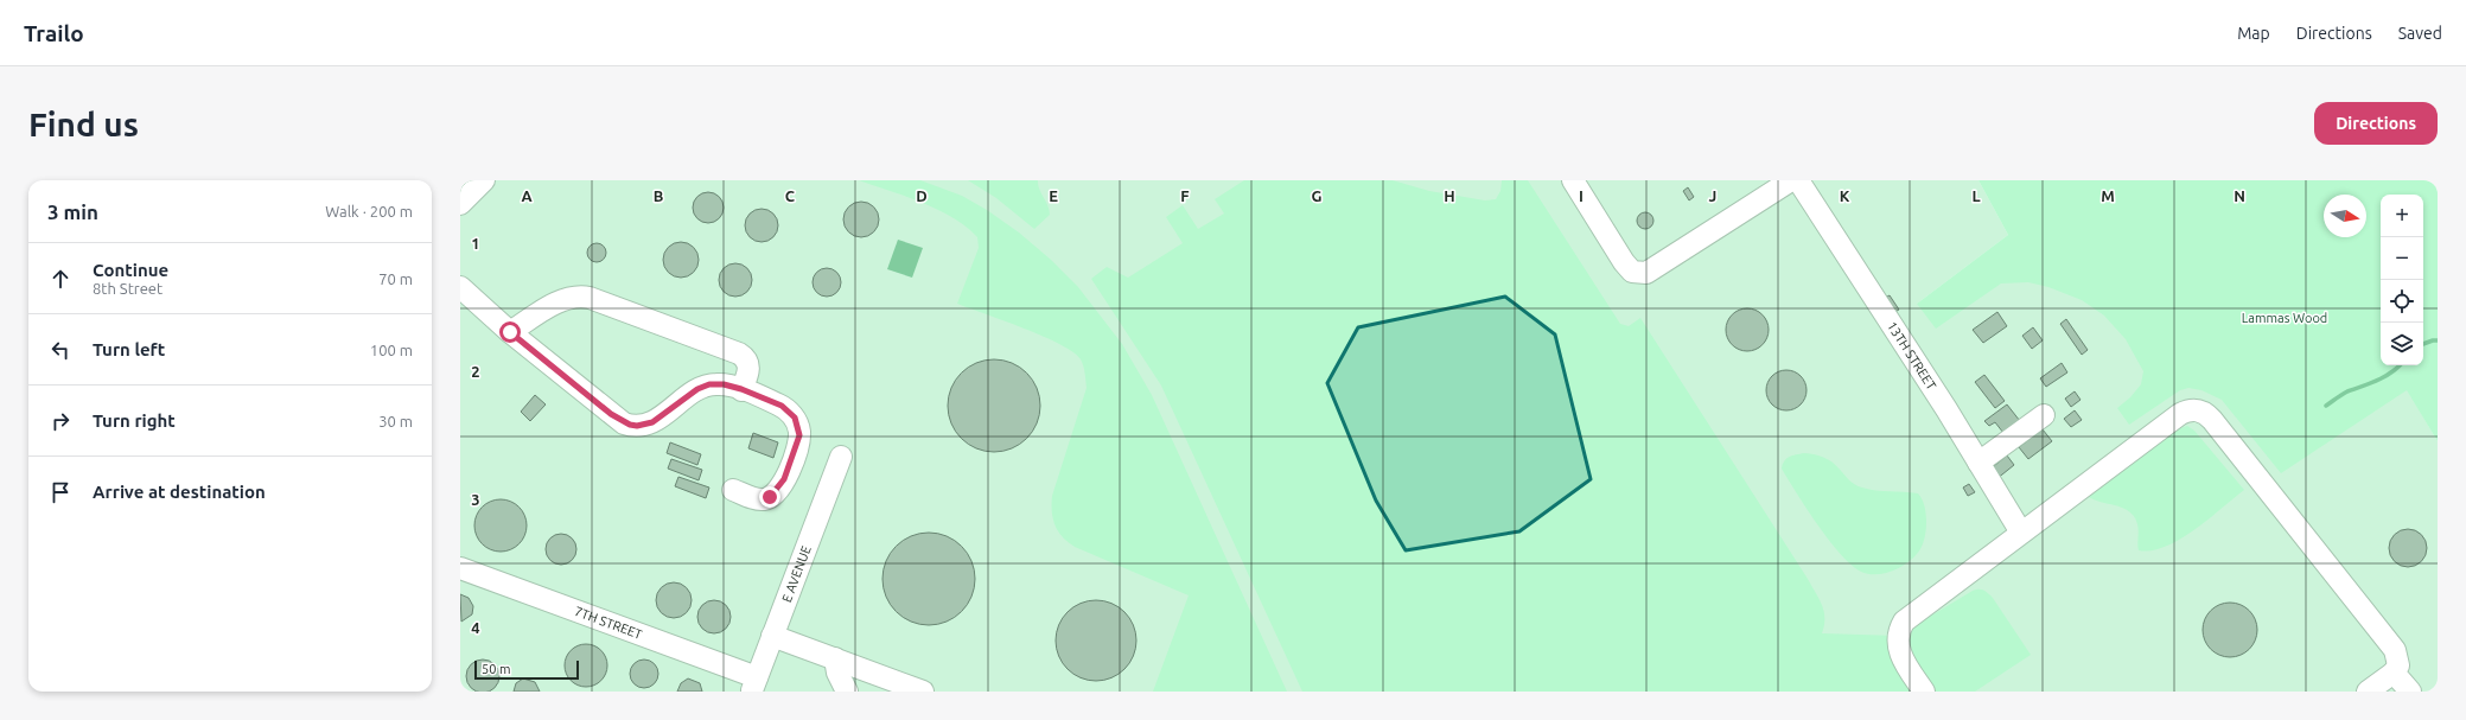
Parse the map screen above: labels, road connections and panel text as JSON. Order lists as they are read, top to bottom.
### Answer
{
  "streets": {
    "lane": ["13TH STREET", "E AVENUE", "7TH STREET"]
  },
  "crossings": [
    ["E AVENUE", "7TH STREET"]
  ],
  "parks": ["Lammas Wood"],
  "scale_bar": "50 m",
  "north": "right",
  "page": {
    "header": "Trailo",
    "nav": ["Map", "Directions", "Saved"],
    "buttons": "Directions",
    "title": "Find us",
    "heading": ["3 min", "Walk · 200 m"],
    "map_buttons": ["+", "−"],
    "list": [
      ["Continue", "8th Street", "70 m"],
      ["Turn left", "100 m"],
      ["Turn right", "30 m"],
      "Arrive at destination"
    ],
    "scale": "50 m"
  },
  "grid": {
    "columns": [
      "A",
      "B",
      "C",
      "D",
      "E",
      "F",
      "G",
      "H",
      "I",
      "J",
      "K",
      "L",
      "M",
      "N"
    ],
    "rows": [
      "1",
      "2",
      "3",
      "4"
    ]
  }
}
